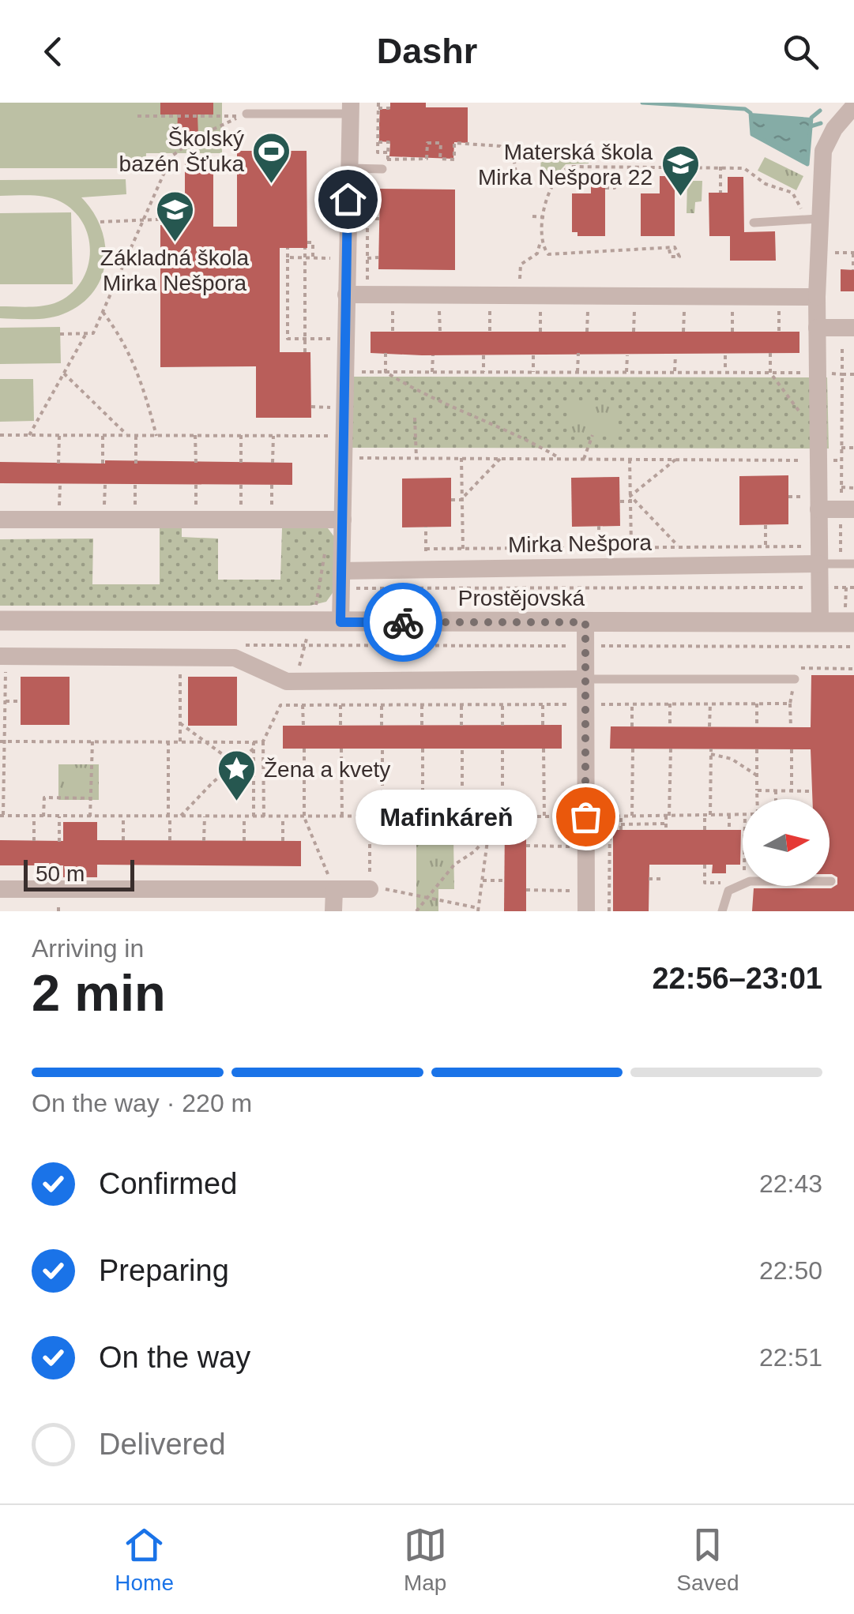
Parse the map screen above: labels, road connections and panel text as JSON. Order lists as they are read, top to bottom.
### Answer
{
  "streets": {
    "street": ["Mirka Nešpora", "Prostějovská"]
  },
  "places": {
    "sports": ["Školský bazén Šťuka"],
    "school or university": ["Materská škola Mirka Nešpora 22", "Základná škola Mirka Nešpora"],
    "place": ["Žena a kvety"],
    "other": ["Mafinkáreň"]
  },
  "scale_bar": "50 m",
  "north": "right",
  "page": {
    "header": "Dashr",
    "bubble": "Mafinkáreň",
    "scale": "50 m",
    "heading": ["2 min", "Arriving in", "22:56–23:01"],
    "bar": "On the way · 220 m",
    "list": [
      ["Confirmed", "22:43"],
      ["Preparing", "22:50"],
      ["On the way", "22:51"],
      "Delivered"
    ],
    "tabs": ["Home", "Map", "Saved"]
  }
}
